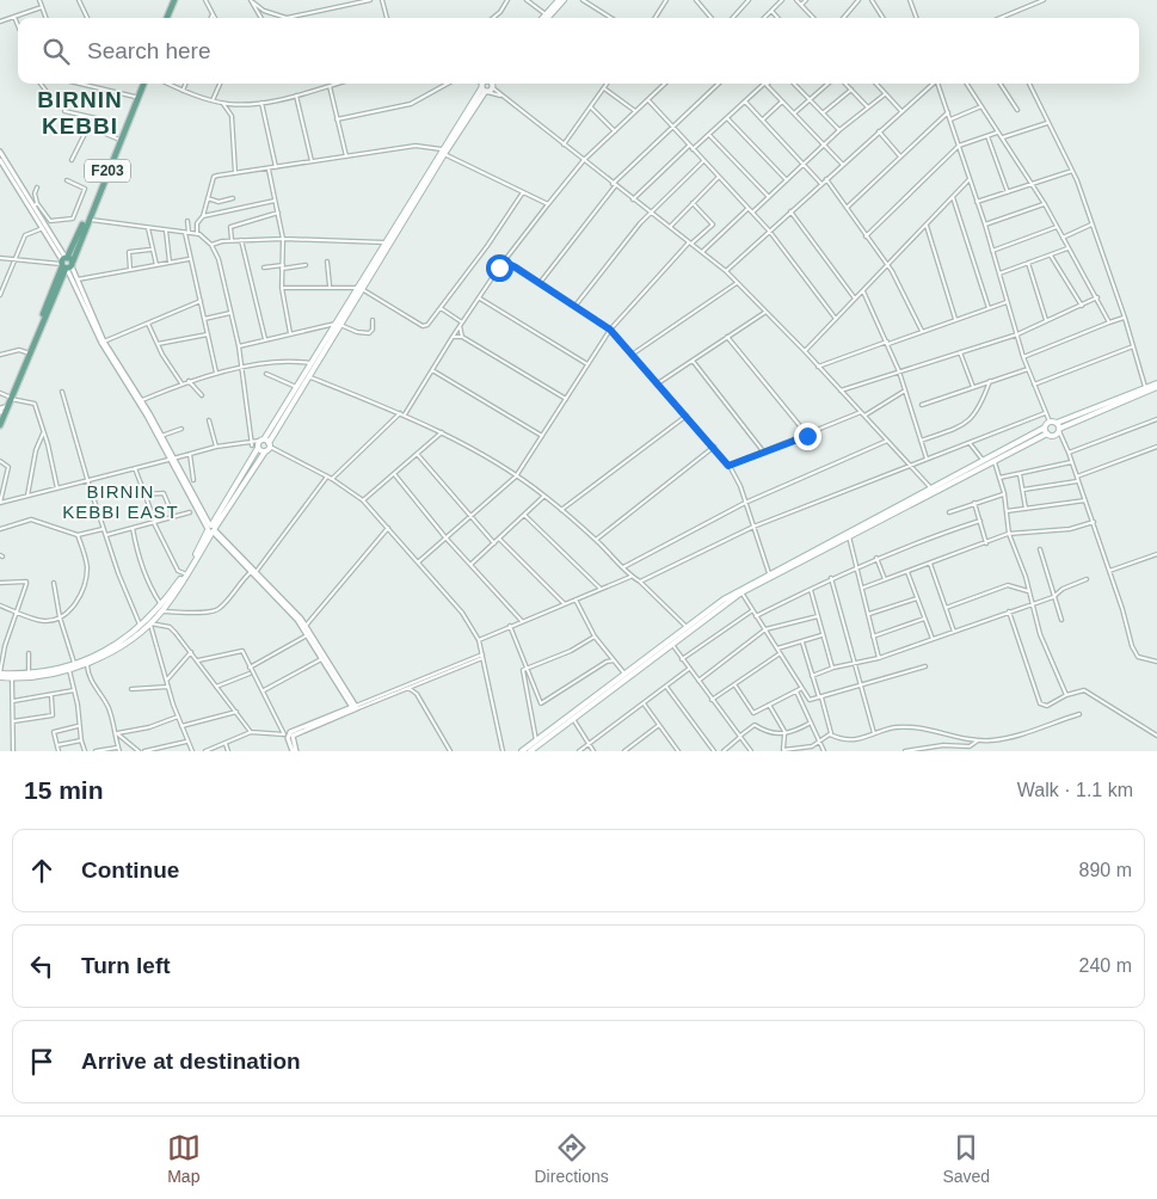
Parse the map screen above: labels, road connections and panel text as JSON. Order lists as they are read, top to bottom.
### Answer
{
  "streets": {
    "main road": ["F203"]
  },
  "districts": ["BIRNIN KEBBI", "BIRNIN KEBBI EAST"],
  "page": {
    "search": "Search here",
    "heading": ["15 min", "Walk · 1.1 km"],
    "list": [
      ["Continue", "890 m"],
      ["Turn left", "240 m"],
      "Arrive at destination"
    ],
    "nav": ["Map", "Directions", "Saved"]
  }
}
